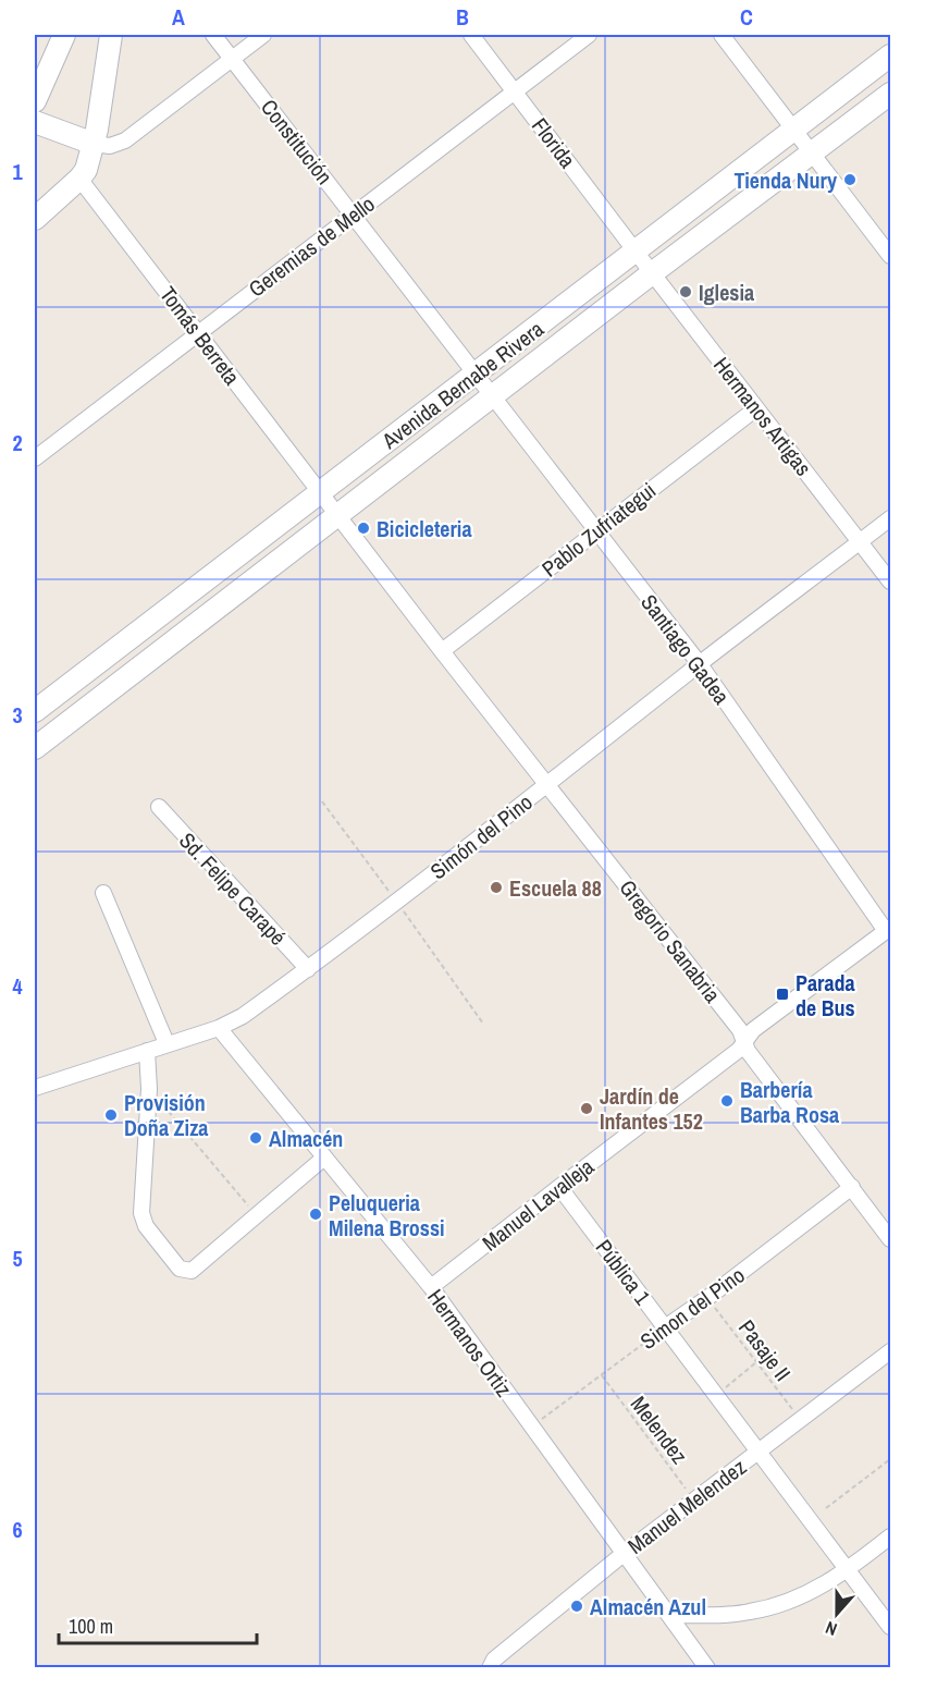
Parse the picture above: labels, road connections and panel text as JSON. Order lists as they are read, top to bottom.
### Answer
{
  "streets": {
    "street": [
      "Constitución",
      "Florida",
      "Geremias de Mello",
      "Tomás Berreta",
      "Avenida Bernabe Rivera",
      "Hermanos Artigas",
      "Pablo Zufriategui",
      "Santiago Gadea",
      "Simón del Pino",
      "Sd. Felipe Carapé",
      "Gregorio Sanabria",
      "Manuel Lavalleja",
      "Pública 1",
      "Simon del Pino",
      "Hermanos Ortiz",
      "Manuel Melendez"
    ],
    "path": ["Pasaje II", "Melendez"]
  },
  "crossings": [
    ["Constitución", "Geremias de Mello"],
    ["Constitución", "Avenida Bernabe Rivera"],
    ["Constitución", "Santiago Gadea"],
    ["Florida", "Geremias de Mello"],
    ["Florida", "Avenida Bernabe Rivera"],
    ["Florida", "Hermanos Artigas"],
    ["Geremias de Mello", "Tomás Berreta"],
    ["Tomás Berreta", "Avenida Bernabe Rivera"],
    ["Tomás Berreta", "Gregorio Sanabria"],
    ["Avenida Bernabe Rivera", "Hermanos Artigas"],
    ["Avenida Bernabe Rivera", "Santiago Gadea"],
    ["Avenida Bernabe Rivera", "Gregorio Sanabria"],
    ["Hermanos Artigas", "Pablo Zufriategui"],
    ["Hermanos Artigas", "Simón del Pino"],
    ["Pablo Zufriategui", "Santiago Gadea"],
    ["Pablo Zufriategui", "Gregorio Sanabria"],
    ["Santiago Gadea", "Simón del Pino"],
    ["Santiago Gadea", "Manuel Lavalleja"],
    ["Simón del Pino", "Sd. Felipe Carapé"],
    ["Simón del Pino", "Gregorio Sanabria"],
    ["Simón del Pino", "Hermanos Ortiz"],
    ["Gregorio Sanabria", "Manuel Lavalleja"],
    ["Gregorio Sanabria", "Simon del Pino"],
    ["Manuel Lavalleja", "Pública 1"],
    ["Manuel Lavalleja", "Hermanos Ortiz"],
    ["Pública 1", "Simon del Pino"],
    ["Pública 1", "Manuel Melendez"],
    ["Simon del Pino", "Hermanos Ortiz"],
    ["Simon del Pino", "Pasaje II"],
    ["Simon del Pino", "Melendez"],
    ["Hermanos Ortiz", "Manuel Melendez"],
    ["Pasaje II", "Manuel Melendez"],
    ["Melendez", "Manuel Melendez"]
  ],
  "places": {
    "other": [
      "Tienda Nury",
      "Iglesia",
      "Bicicleteria",
      "Escuela 88",
      "Barbería Barba Rosa",
      "Jardín de Infantes 152",
      "Provisión Doña Ziza",
      "Almacén",
      "Peluqueria Milena Brossi",
      "Almacén Azul"
    ],
    "transit": ["Parada de Bus"]
  },
  "scale_bar": "100 m",
  "north": "bottom",
  "grid": {
    "columns": ["A", "B", "C"],
    "rows": [
      "1",
      "2",
      "3",
      "4",
      "5",
      "6"
    ]
  }
}
